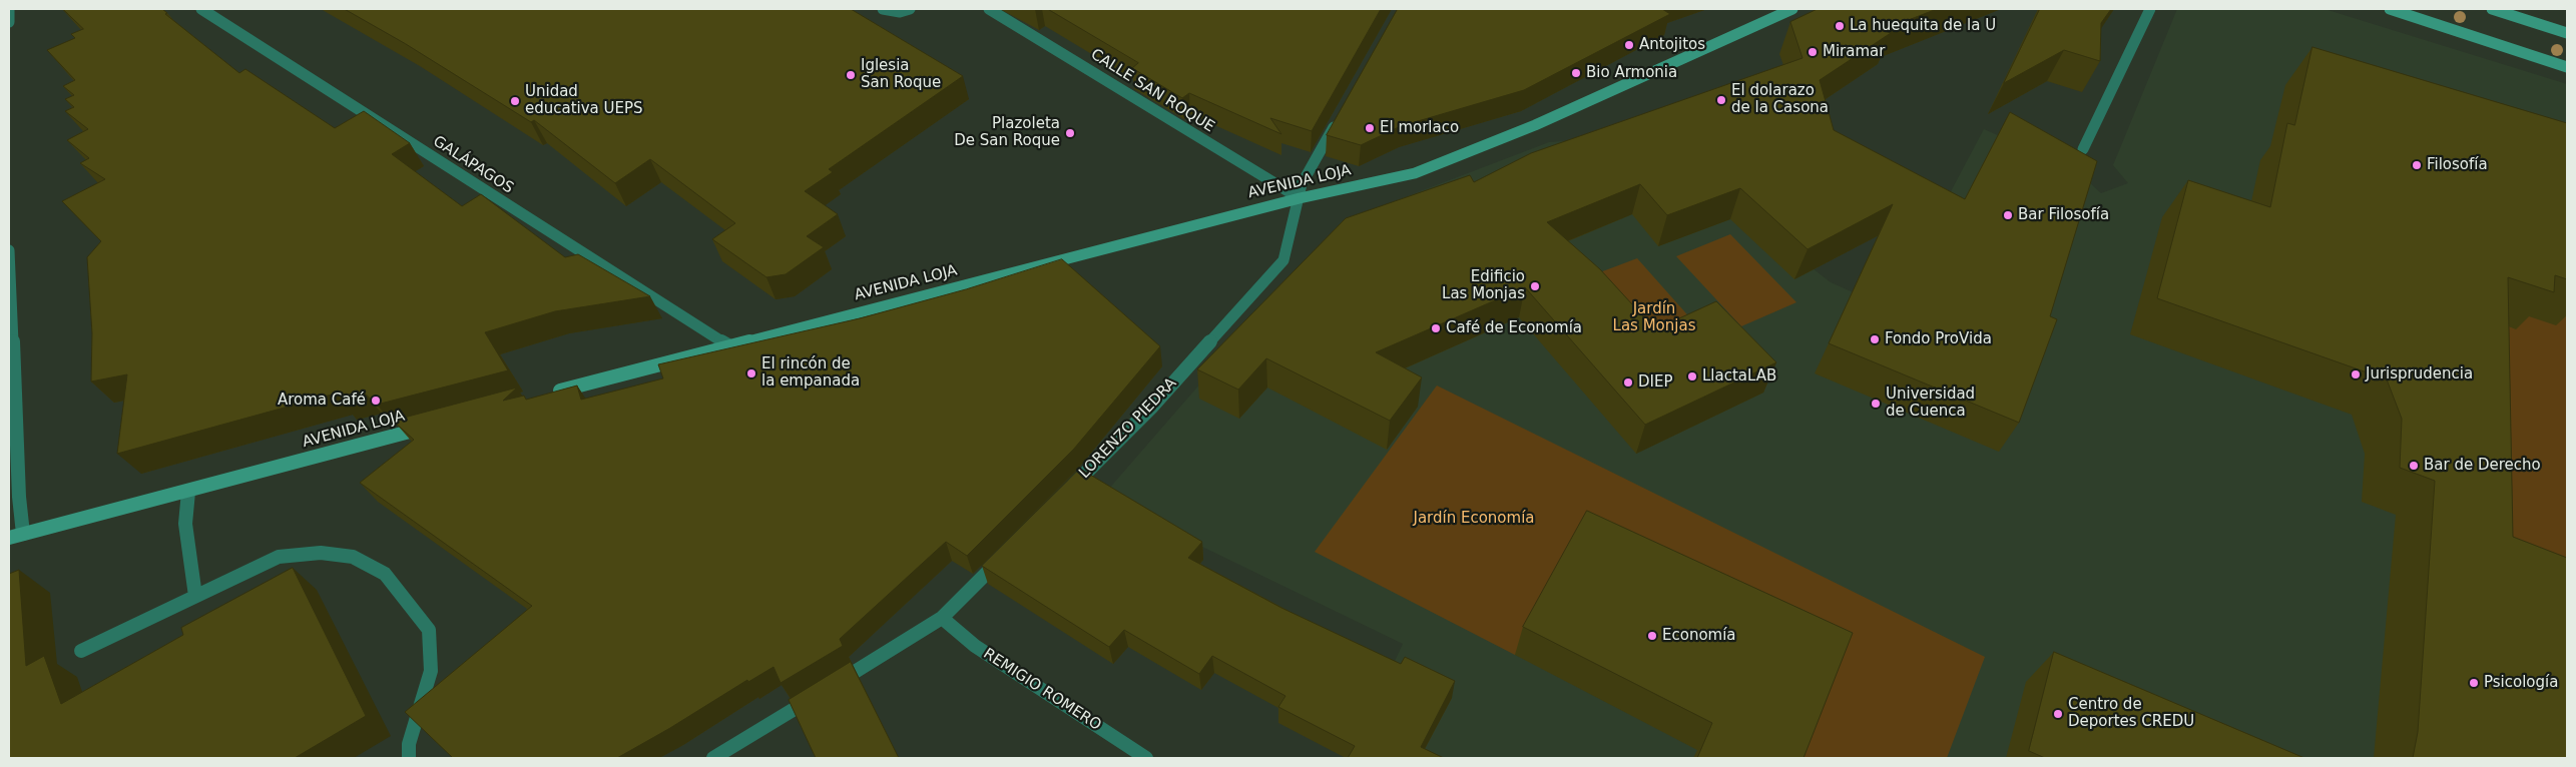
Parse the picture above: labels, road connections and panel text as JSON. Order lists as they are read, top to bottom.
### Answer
{
  "streets": {
    "street": [
      "CALLE SAN ROQUE",
      "GALÁPAGOS",
      "AVENIDA LOJA",
      "LORENZO PIEDRA",
      "REMIGIO ROMERO"
    ]
  },
  "crossings": [
    ["CALLE SAN ROQUE", "AVENIDA LOJA"],
    ["CALLE SAN ROQUE", "LORENZO PIEDRA"],
    ["GALÁPAGOS", "AVENIDA LOJA"],
    ["AVENIDA LOJA", "LORENZO PIEDRA"]
  ],
  "parks": ["Jardín Las Monjas", "Jardín Economía"],
  "places": [
    "La huequita de la U",
    "Antojitos",
    "Miramar",
    "Bio Armonia",
    "Iglesia San Roque",
    "El dolarazo de la Casona",
    "Unidad educativa UEPS",
    "El morlaco",
    "Plazoleta De San Roque",
    "Filosofía",
    "Bar Filosofía",
    "Edificio Las Monjas",
    "Café de Economía",
    "Fondo ProVida",
    "El rincón de la empanada",
    "Jurisprudencia",
    "LlactaLAB",
    "DIEP",
    "Aroma Café",
    "Universidad de Cuenca",
    "Bar de Derecho",
    "Economía",
    "Psicología",
    "Centro de Deportes CREDU"
  ]
}
